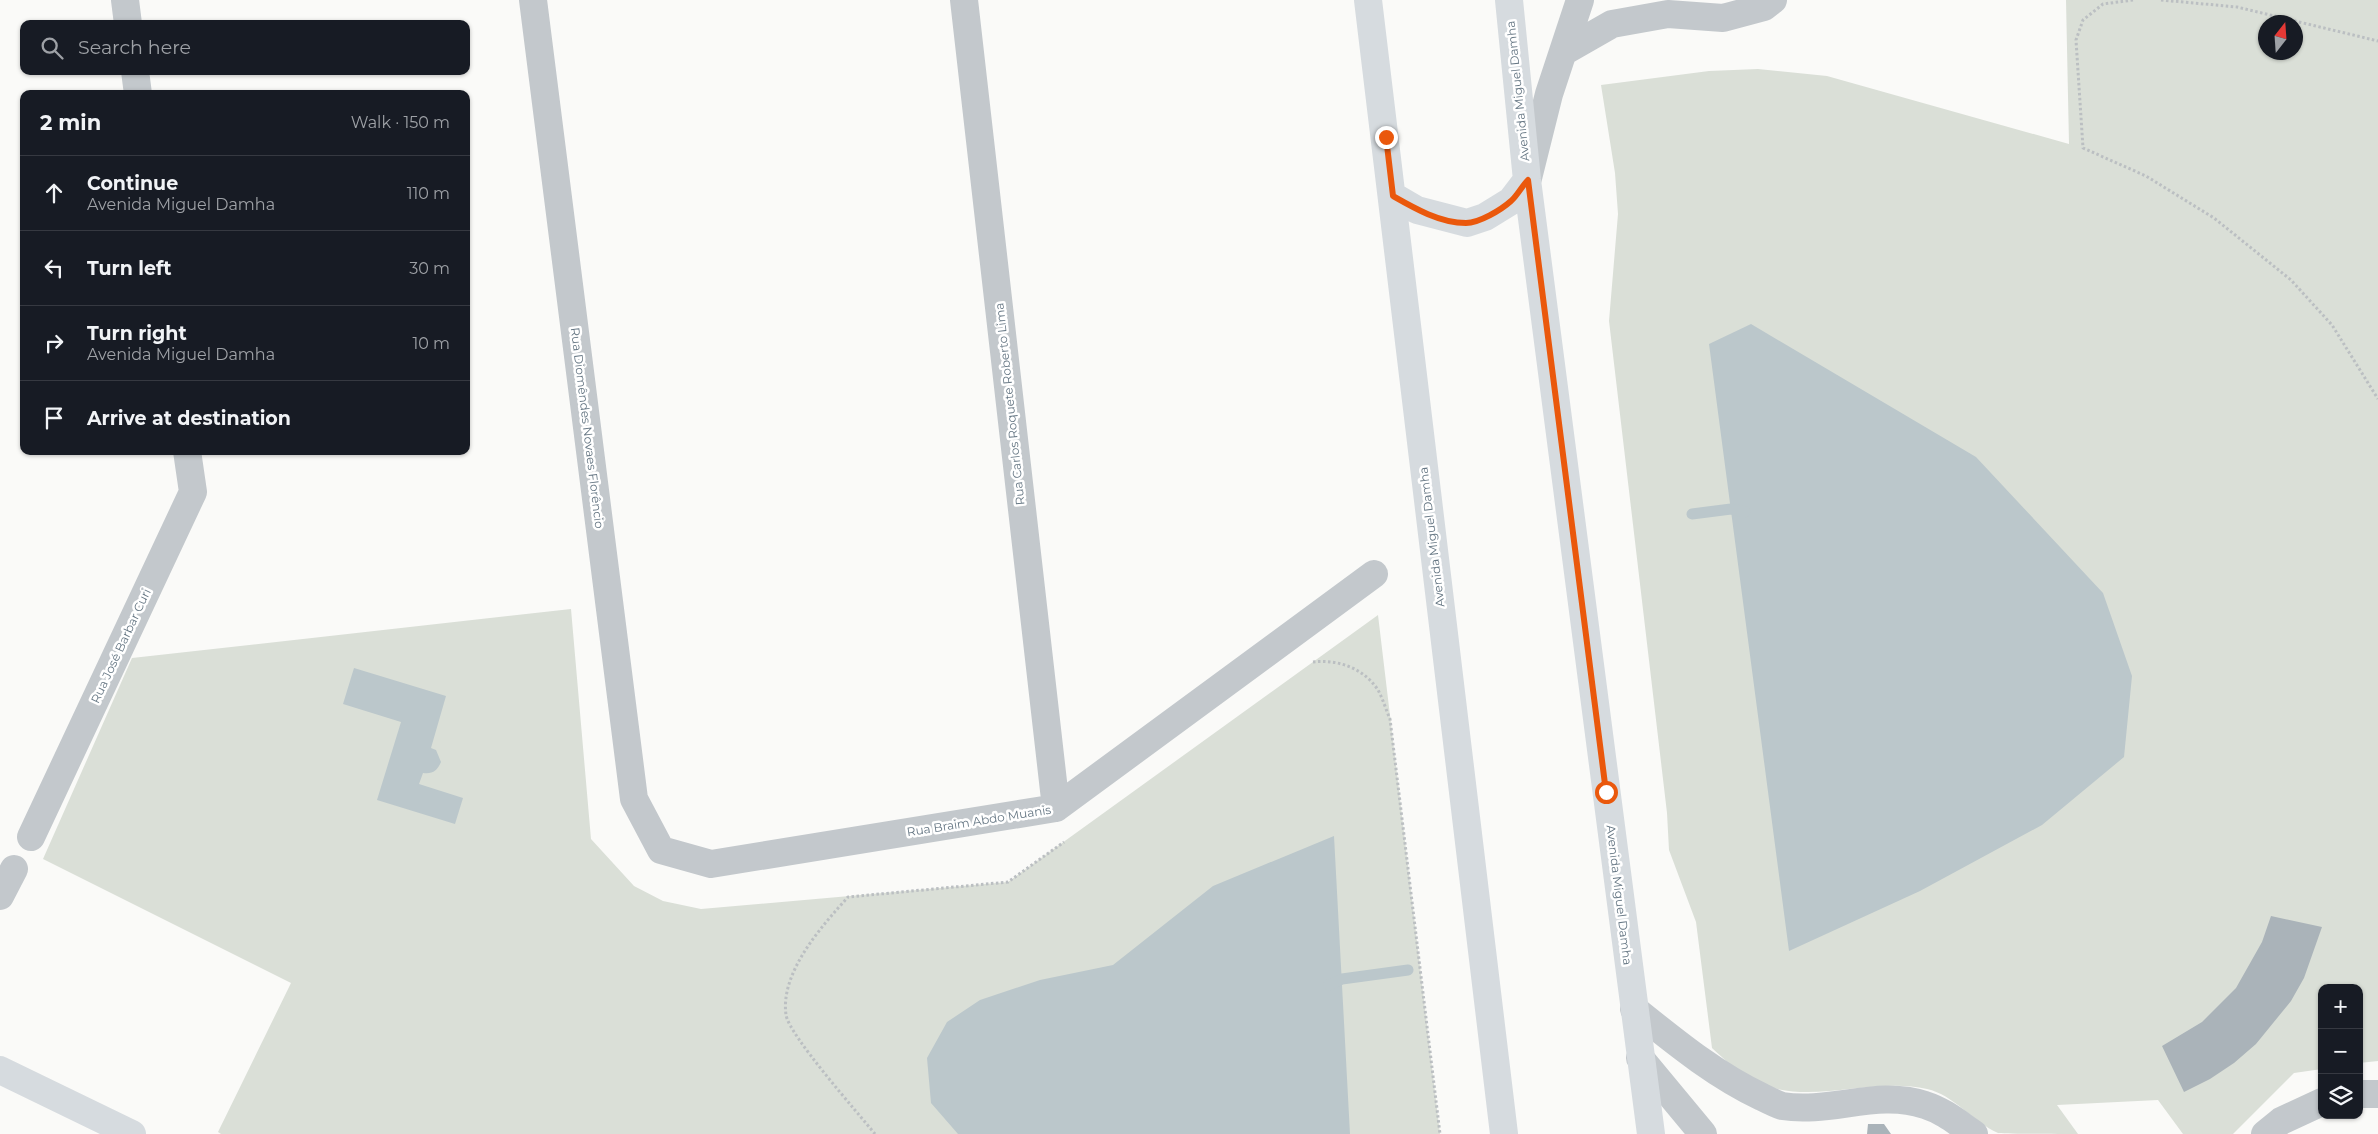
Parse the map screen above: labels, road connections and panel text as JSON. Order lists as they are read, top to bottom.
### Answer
{
  "streets": {
    "main road": ["Avenida Miguel Damha"],
    "street": [
      "Rua Carlos Roquete Roberto Lima",
      "Rua Diomêndes Novaes Florêncio",
      "Rua José Barbar Curi",
      "Rua Braim Abdo Muanis"
    ]
  },
  "crossings": [
    ["Rua Carlos Roquete Roberto Lima", "Rua Braim Abdo Muanis"],
    ["Rua Diomêndes Novaes Florêncio", "Rua Braim Abdo Muanis"]
  ],
  "north": "top",
  "page": {
    "search": "Search here",
    "heading": ["2 min", "Walk · 150 m"],
    "list": [
      ["Continue", "Avenida Miguel Damha", "110 m"],
      ["Turn left", "30 m"],
      ["Turn right", "Avenida Miguel Damha", "10 m"],
      "Arrive at destination"
    ],
    "map_buttons": ["+", "−"]
  }
}
